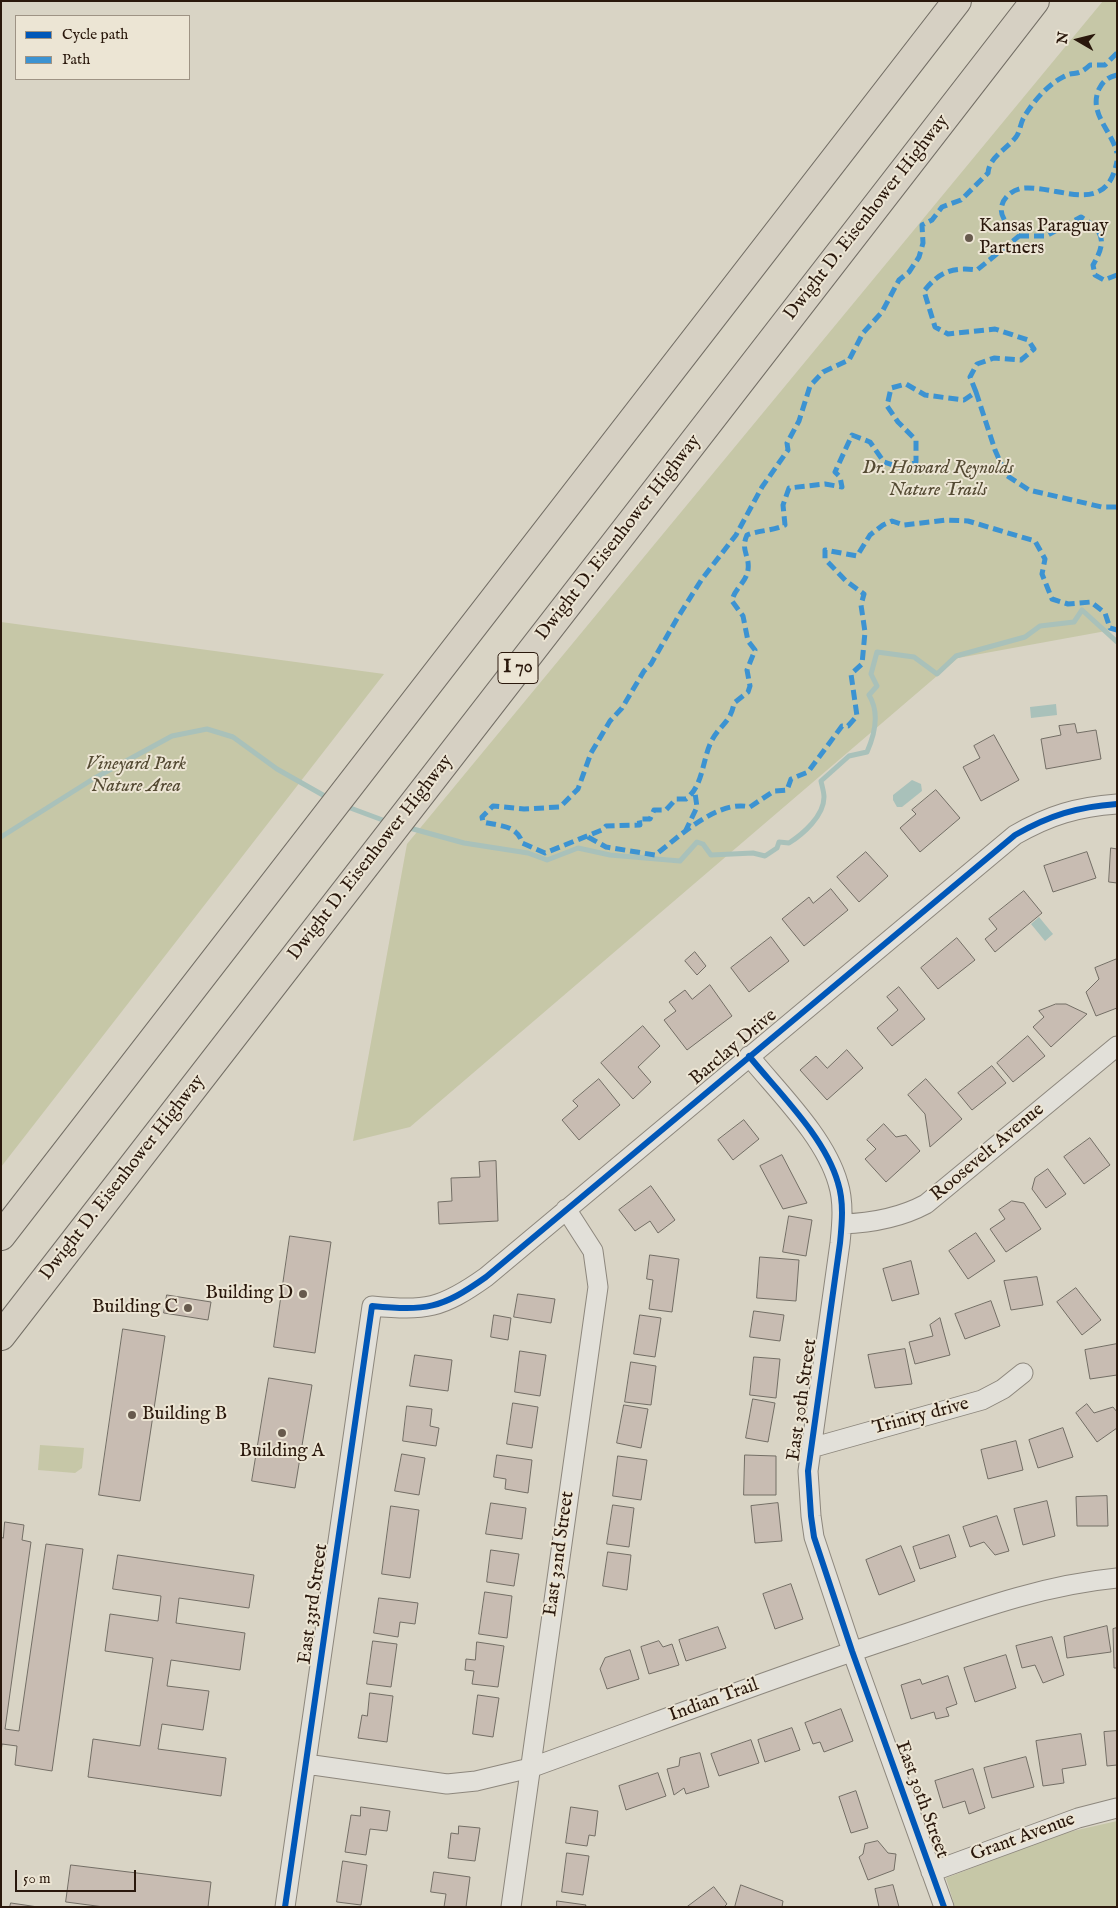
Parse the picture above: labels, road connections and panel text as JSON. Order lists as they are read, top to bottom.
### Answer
{
  "streets": {
    "highway": ["Dwight D. Eisenhower Highway", "I 70"],
    "street": [
      "Barclay Drive",
      "Roosevelt Avenue",
      "East 30th Street",
      "Trinity drive",
      "East 32nd Street",
      "East 33rd Street",
      "Indian Trail",
      "Grant Avenue"
    ]
  },
  "crossings": [
    ["Barclay Drive", "East 30th Street"],
    ["Barclay Drive", "East 32nd Street"],
    ["Barclay Drive", "East 33rd Street"],
    ["Roosevelt Avenue", "East 30th Street"],
    ["East 30th Street", "Trinity drive"],
    ["East 30th Street", "Indian Trail"],
    ["East 30th Street", "Grant Avenue"],
    ["East 32nd Street", "Indian Trail"],
    ["East 33rd Street", "Indian Trail"]
  ],
  "parks": ["Dr. Howard Reynolds Nature Trails", "Vineyard Park Nature Area"],
  "places": [
    "Kansas Paraguay Partners",
    "Building D",
    "Building C",
    "Building B",
    "Building A"
  ],
  "legend": ["Cycle path", "Path"],
  "scale_bar": "50 m",
  "north": "left"
}
